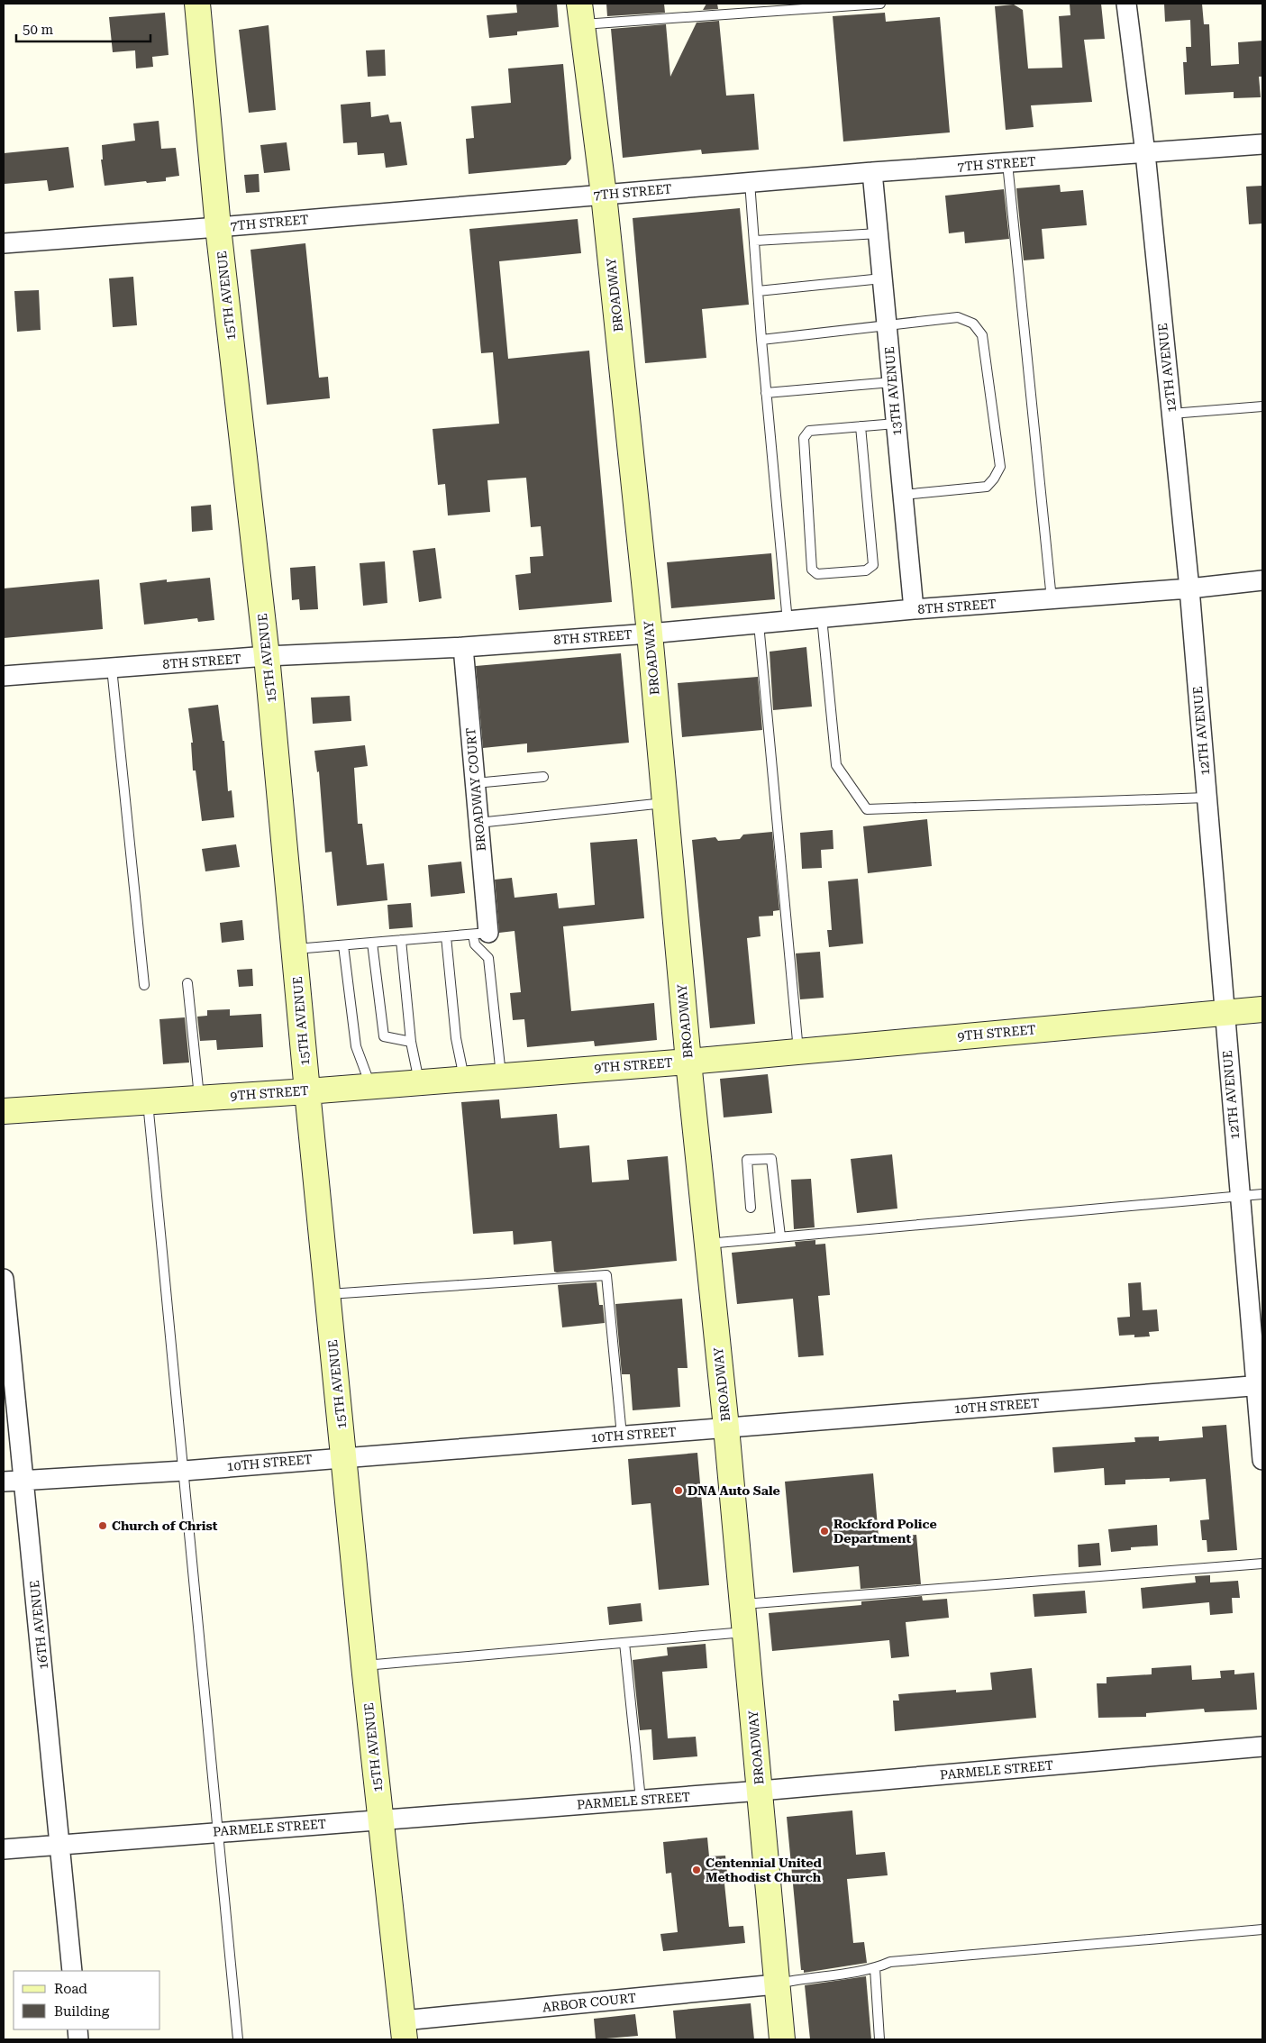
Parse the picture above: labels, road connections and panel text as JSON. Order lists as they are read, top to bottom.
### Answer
{
  "streets": {
    "street": [
      "7TH STREET",
      "BROADWAY",
      "15TH AVENUE",
      "12TH AVENUE",
      "13TH AVENUE",
      "8TH STREET",
      "BROADWAY COURT",
      "9TH STREET",
      "10TH STREET",
      "16TH AVENUE",
      "PARMELE STREET",
      "ARBOR COURT"
    ]
  },
  "crossings": [
    ["7TH STREET", "BROADWAY"],
    ["7TH STREET", "15TH AVENUE"],
    ["7TH STREET", "12TH AVENUE"],
    ["7TH STREET", "13TH AVENUE"],
    ["BROADWAY", "8TH STREET"],
    ["BROADWAY", "9TH STREET"],
    ["BROADWAY", "10TH STREET"],
    ["BROADWAY", "PARMELE STREET"],
    ["BROADWAY", "ARBOR COURT"],
    ["15TH AVENUE", "8TH STREET"],
    ["15TH AVENUE", "9TH STREET"],
    ["15TH AVENUE", "10TH STREET"],
    ["15TH AVENUE", "PARMELE STREET"],
    ["15TH AVENUE", "ARBOR COURT"],
    ["12TH AVENUE", "8TH STREET"],
    ["12TH AVENUE", "9TH STREET"],
    ["12TH AVENUE", "10TH STREET"],
    ["13TH AVENUE", "8TH STREET"],
    ["8TH STREET", "BROADWAY COURT"],
    ["10TH STREET", "16TH AVENUE"],
    ["16TH AVENUE", "PARMELE STREET"]
  ],
  "places": [
    "DNA Auto Sale",
    "Church of Christ",
    "Rockford Police Department",
    "Centennial United Methodist Church"
  ],
  "legend": ["Road", "Building"],
  "scale_bar": "50 m"
}
